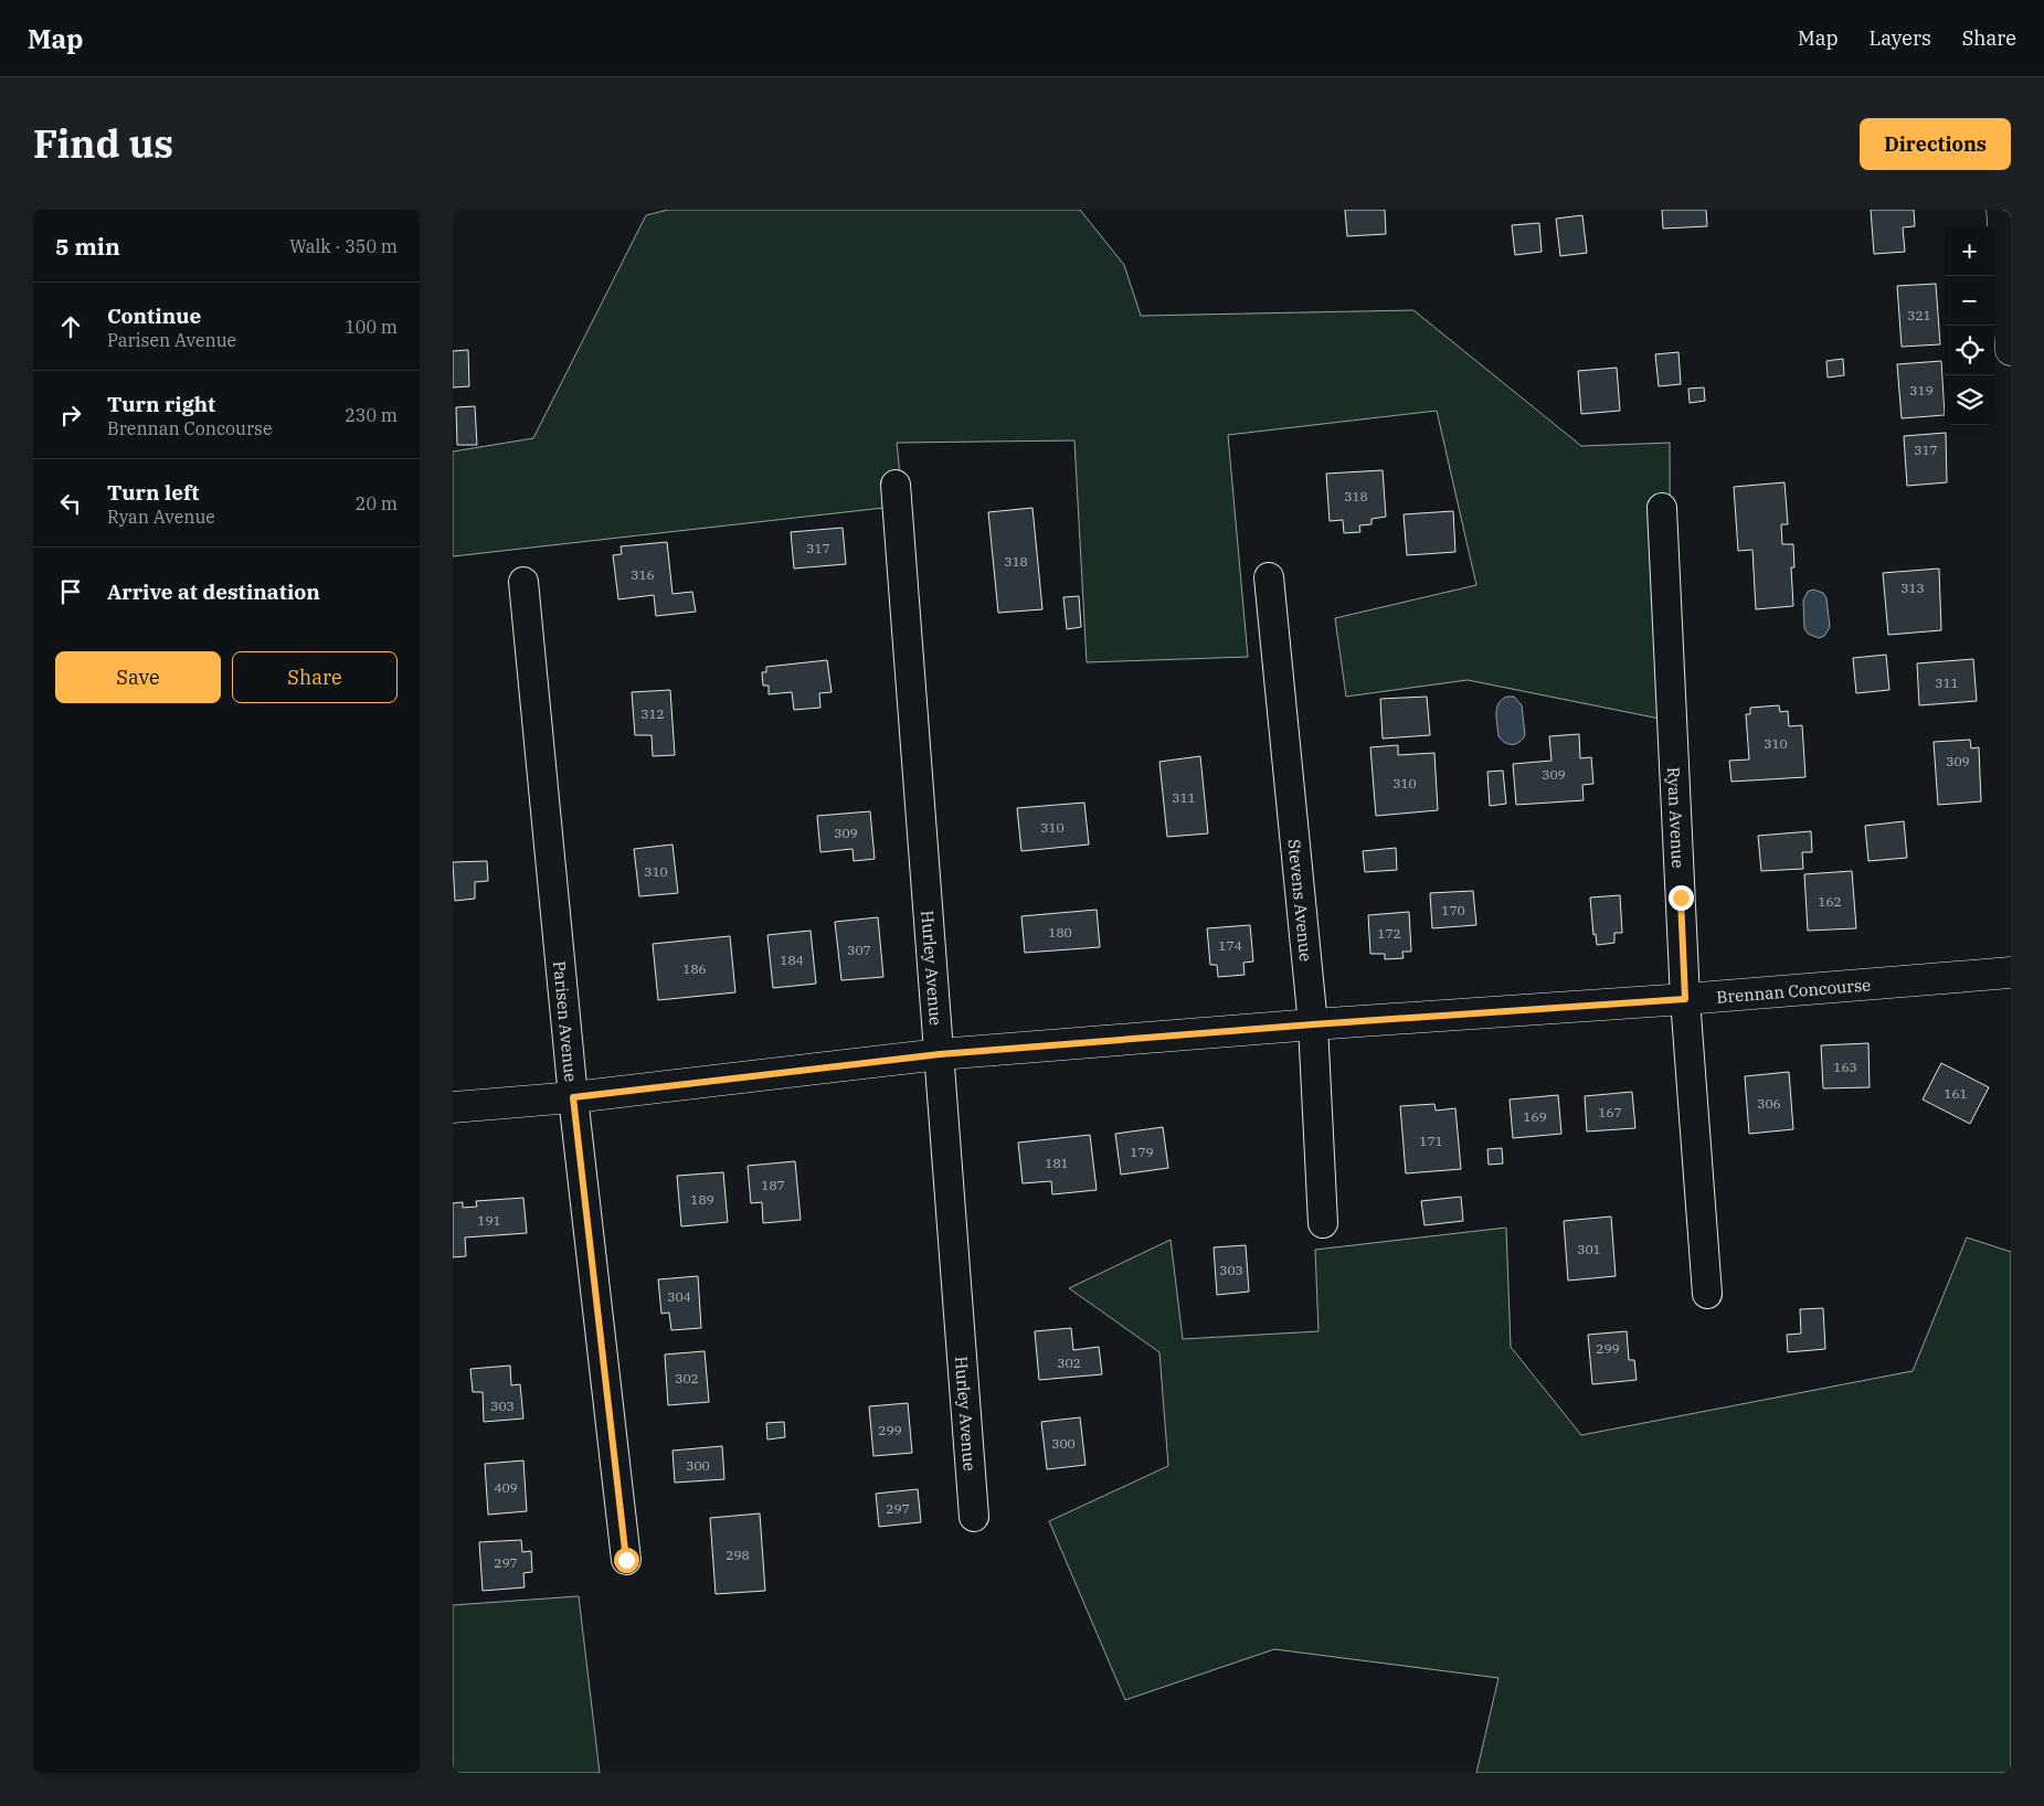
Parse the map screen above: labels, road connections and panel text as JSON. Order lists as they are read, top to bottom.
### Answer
{
  "streets": {
    "main road": ["Brennan Concourse"],
    "street": [
      "Ryan Avenue",
      "Stevens Avenue",
      "Hurley Avenue",
      "Parisen Avenue"
    ]
  },
  "crossings": [
    ["Ryan Avenue", "Brennan Concourse"],
    ["Stevens Avenue", "Brennan Concourse"],
    ["Hurley Avenue", "Brennan Concourse"],
    ["Brennan Concourse", "Parisen Avenue"]
  ],
  "house_numbers": [
    "321",
    "319",
    "317",
    "318",
    "317",
    "318",
    "316",
    "313",
    "311",
    "312",
    "310",
    "309",
    "309",
    "310",
    "311",
    "310",
    "309",
    "310",
    "162",
    "170",
    "180",
    "172",
    "174",
    "307",
    "184",
    "186",
    "163",
    "161",
    "306",
    "167",
    "169",
    "171",
    "179",
    "181",
    "187",
    "189",
    "191",
    "301",
    "303",
    "304",
    "299",
    "302",
    "302",
    "303",
    "299",
    "300",
    "300",
    "409",
    "297",
    "298",
    "297"
  ],
  "page": {
    "header": "Map",
    "nav": ["Map", "Layers", "Share"],
    "title": "Find us",
    "buttons": [
      "Directions",
      ["Save", "Share"]
    ],
    "heading": ["5 min", "Walk · 350 m"],
    "map_buttons": ["+", "−"],
    "list": [
      ["Continue", "Parisen Avenue", "100 m"],
      ["Turn right", "Brennan Concourse", "230 m"],
      ["Turn left", "Ryan Avenue", "20 m"],
      "Arrive at destination"
    ]
  }
}
